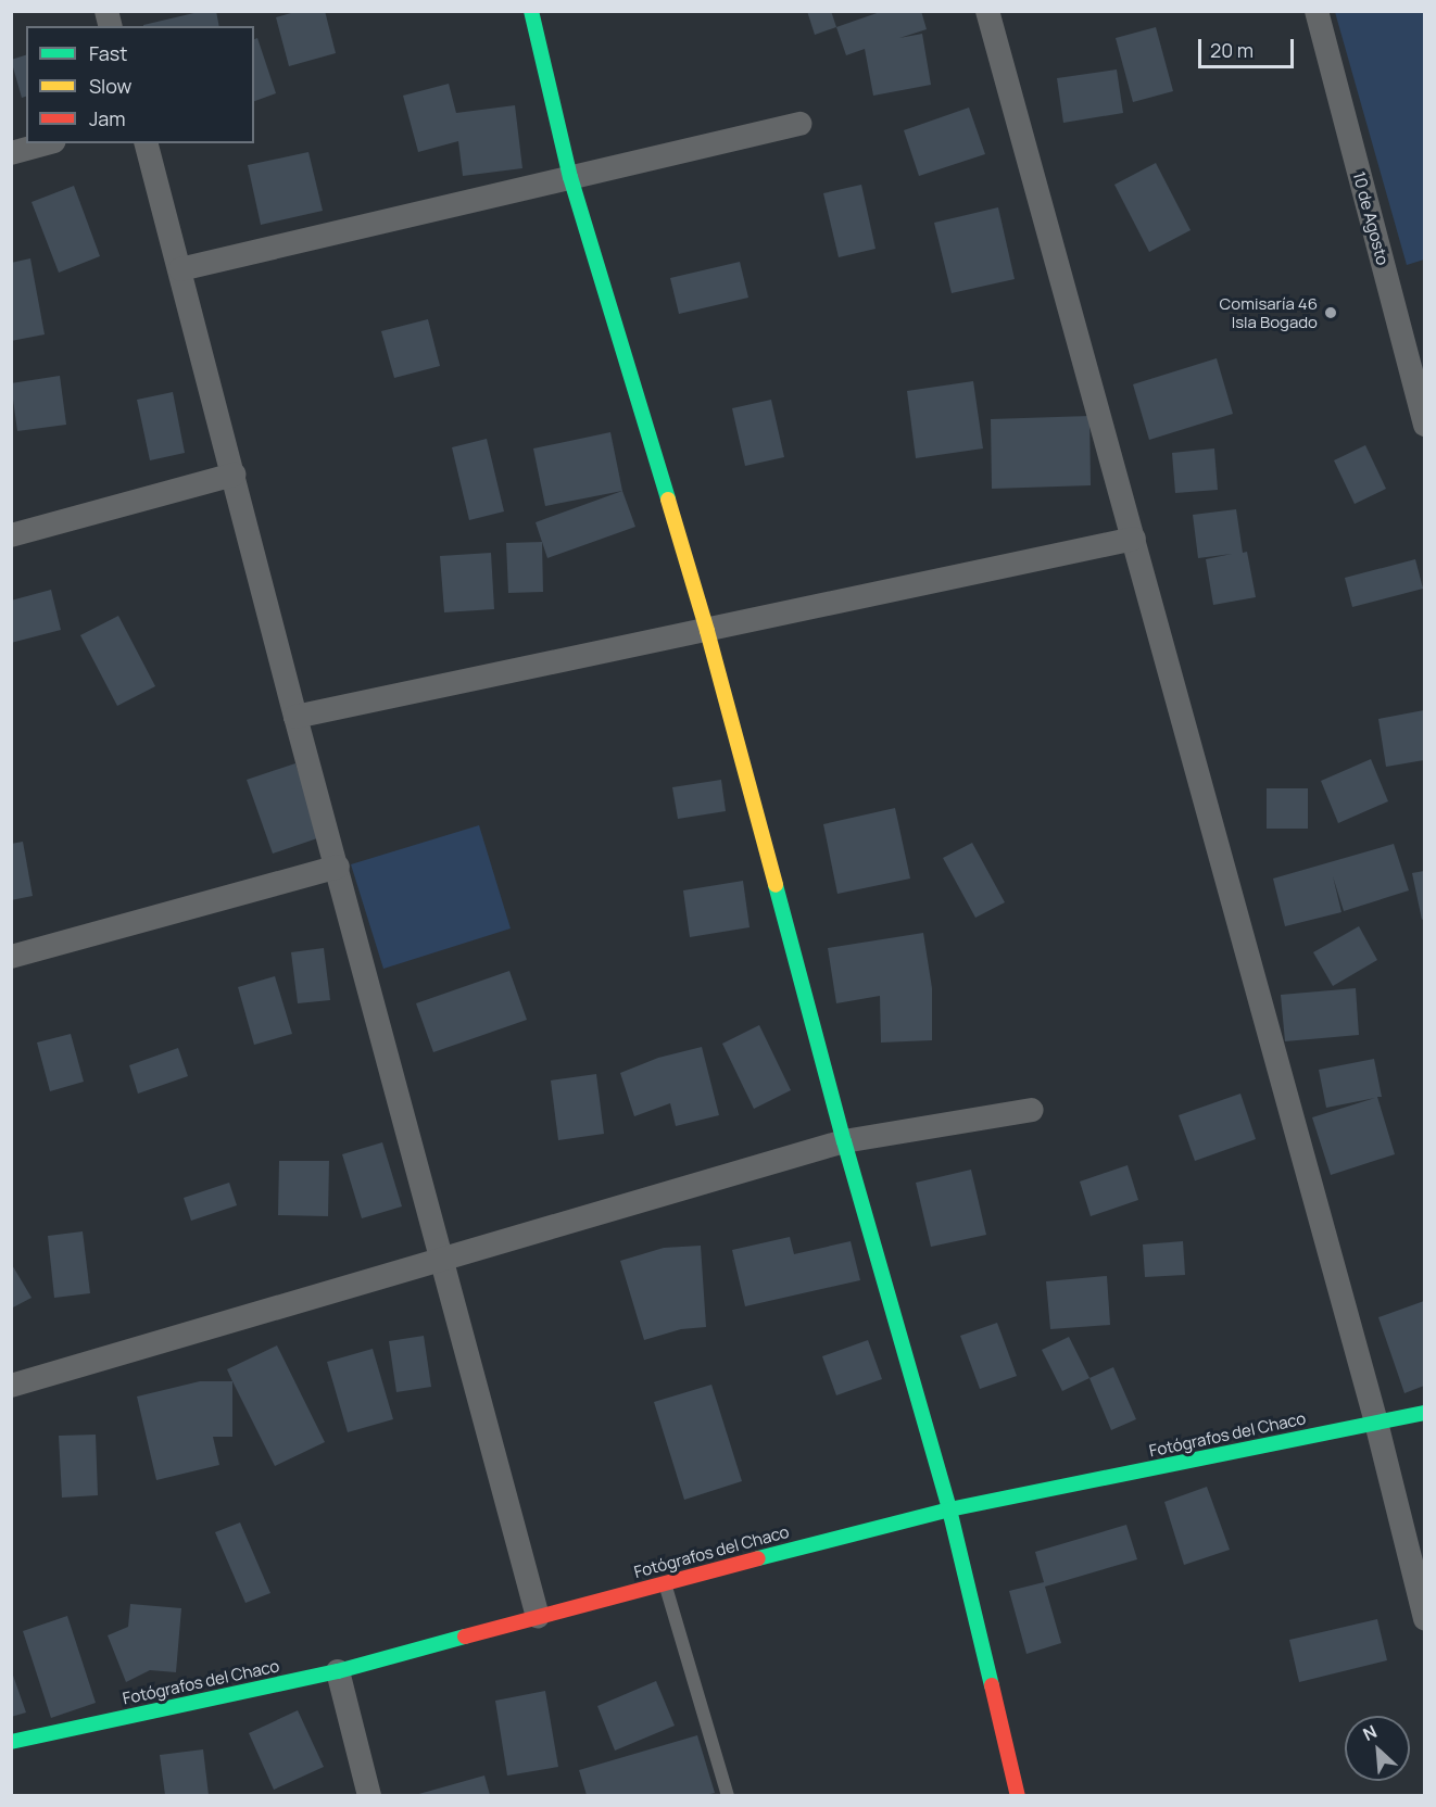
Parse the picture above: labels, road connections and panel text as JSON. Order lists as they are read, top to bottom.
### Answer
{
  "streets": {
    "street": ["10 de Agosto", "Fotógrafos del Chaco"]
  },
  "places": ["Comisaría 46 Isla Bogado"],
  "legend": ["Fast", "Slow", "Jam"],
  "scale_bar": "20 m",
  "north": "top left"
}
